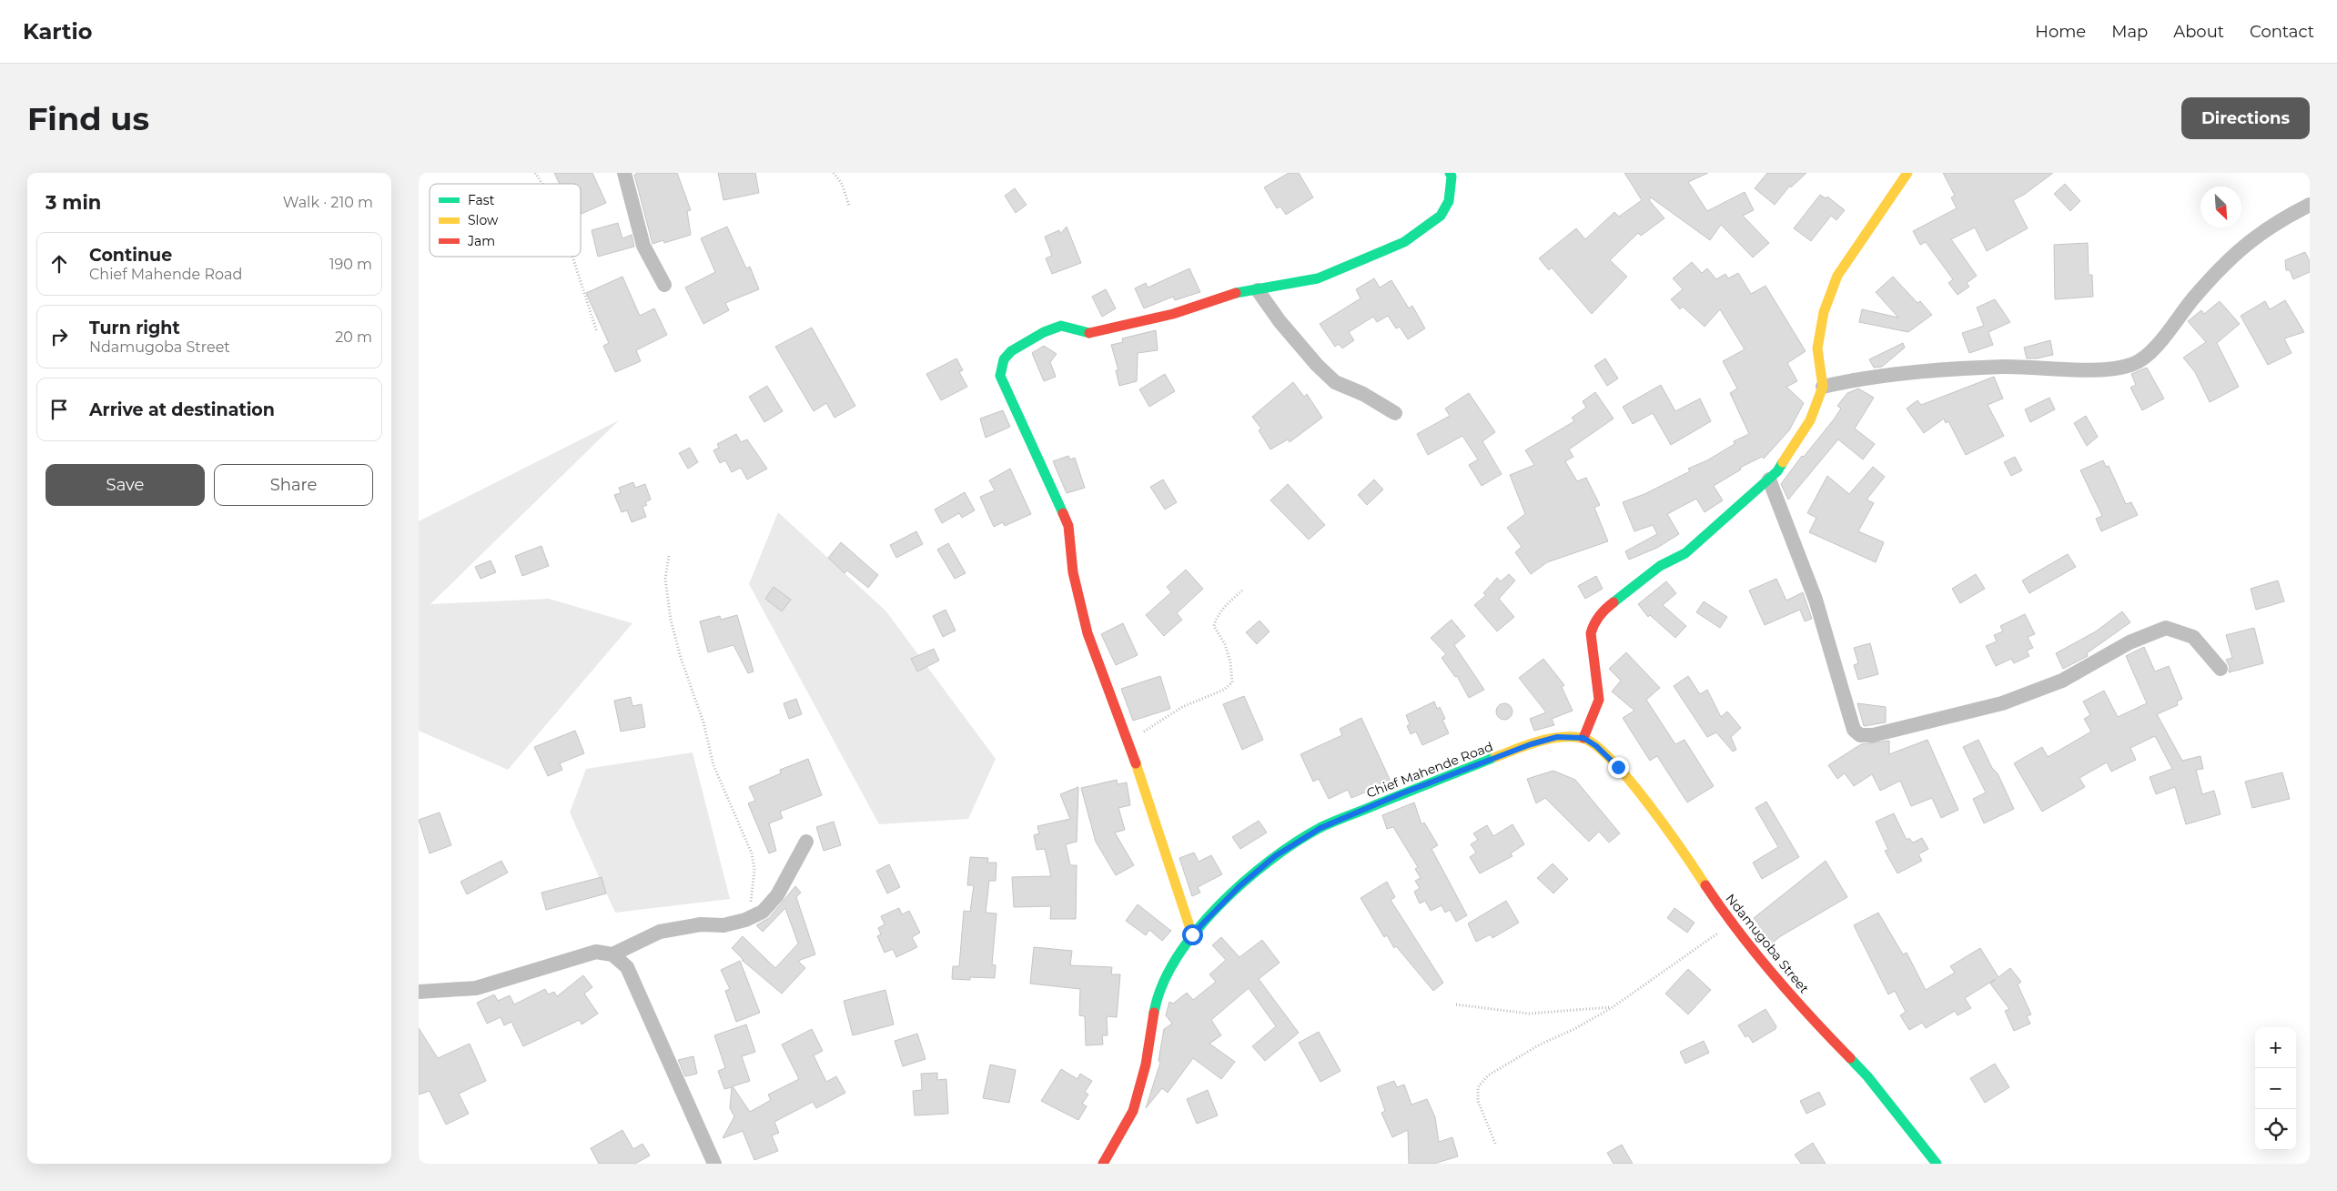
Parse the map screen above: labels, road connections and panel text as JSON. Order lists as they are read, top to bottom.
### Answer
{
  "streets": {
    "street": ["Chief Mahende Road", "Ndamugoba Street"]
  },
  "crossings": [
    ["Chief Mahende Road", "Ndamugoba Street"]
  ],
  "legend": ["Fast", "Slow", "Jam"],
  "north": "bottom right",
  "page": {
    "header": "Kartio",
    "nav": [
      "Home",
      "Map",
      "About",
      "Contact"
    ],
    "buttons": [
      "Directions",
      ["Save", "Share"]
    ],
    "title": "Find us",
    "heading": ["3 min", "Walk · 210 m"],
    "list": [
      ["Continue", "Chief Mahende Road", "190 m"],
      ["Turn right", "Ndamugoba Street", "20 m"],
      "Arrive at destination"
    ],
    "map_buttons": ["+", "−"]
  }
}
